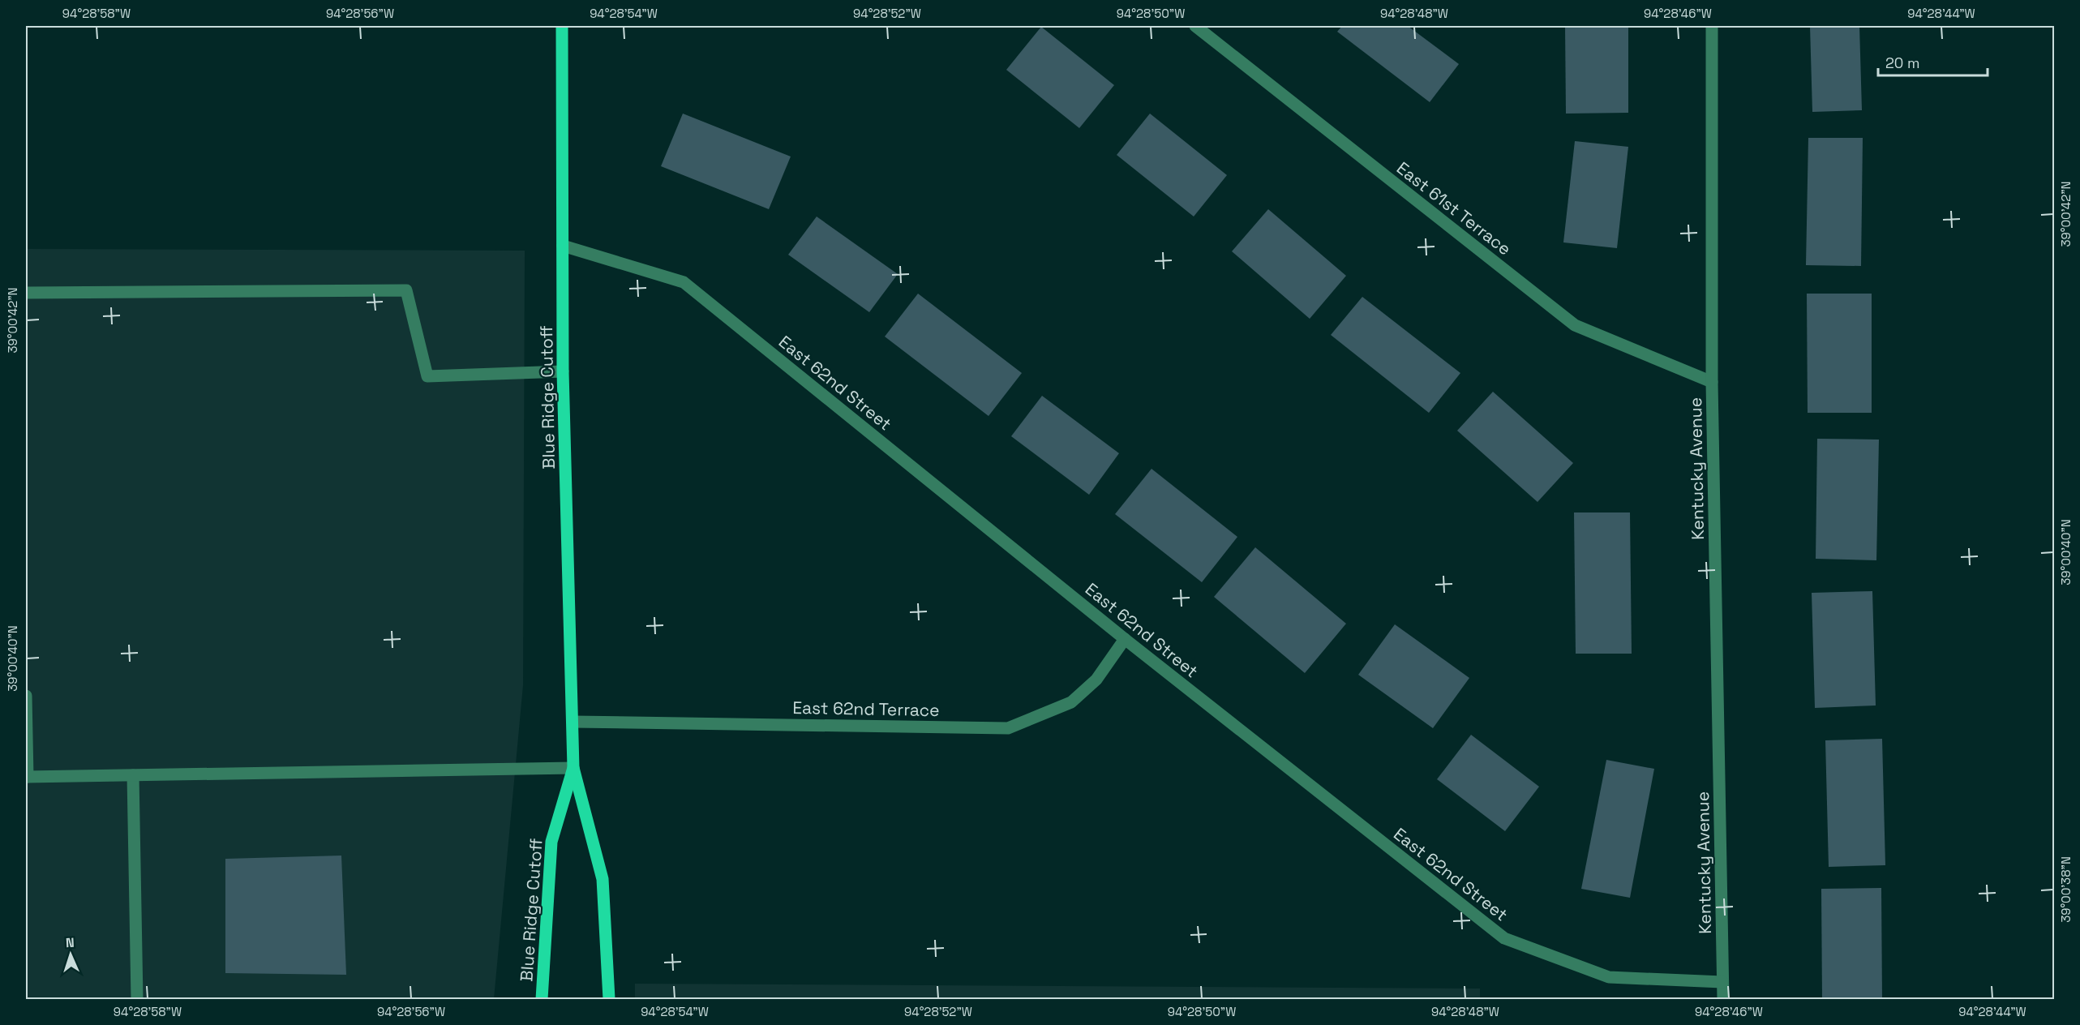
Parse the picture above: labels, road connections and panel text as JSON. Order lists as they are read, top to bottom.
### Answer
{
  "streets": {
    "main road": ["Blue Ridge Cutoff"],
    "street": [
      "East 61st Terrace",
      "East 62nd Street",
      "Kentucky Avenue",
      "East 62nd Terrace"
    ]
  },
  "crossings": [
    ["East 61st Terrace", "Kentucky Avenue"],
    ["East 62nd Street", "Blue Ridge Cutoff"],
    ["East 62nd Street", "Kentucky Avenue"],
    ["East 62nd Street", "East 62nd Terrace"],
    ["Blue Ridge Cutoff", "East 62nd Terrace"]
  ],
  "scale_bar": "20 m",
  "north": "top",
  "coordinates": [
    "94°28'58\"W",
    "94°28'56\"W",
    "94°28'54\"W",
    "94°28'52\"W",
    "94°28'50\"W",
    "94°28'48\"W",
    "94°28'46\"W",
    "94°28'44\"W",
    "39°00'42\"N",
    "39°00'40\"N",
    "39°00'38\"N"
  ]
}
